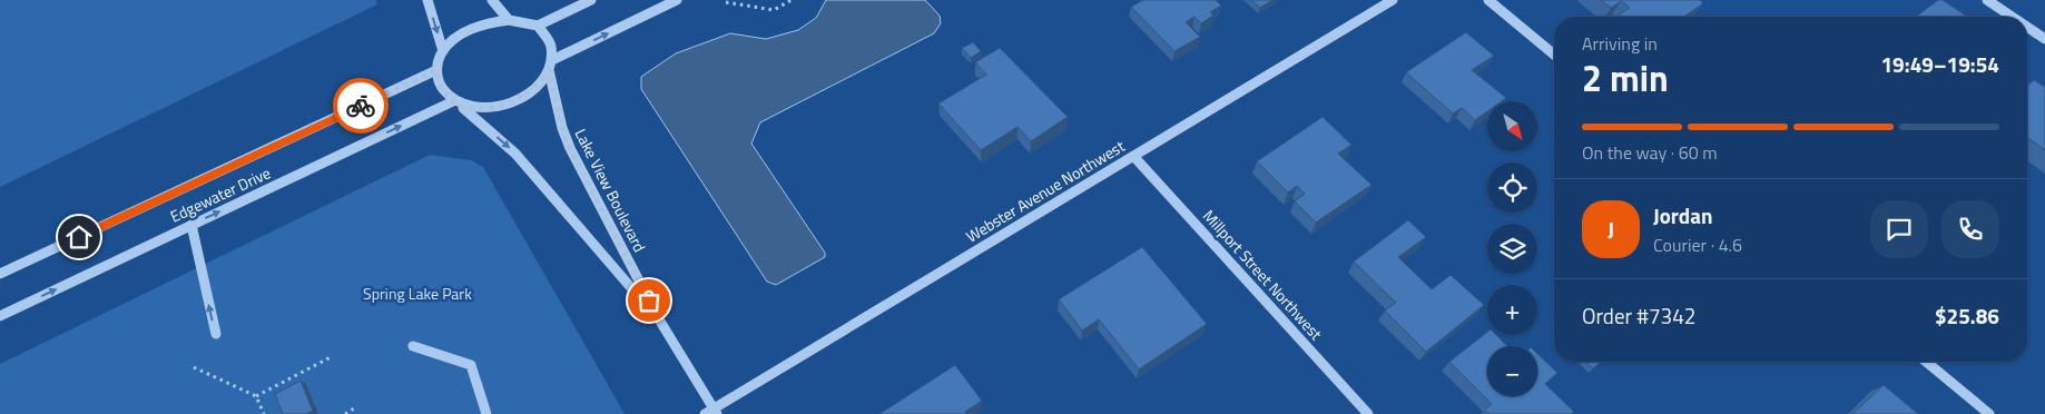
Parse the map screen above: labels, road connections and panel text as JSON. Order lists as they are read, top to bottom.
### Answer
{
  "streets": {
    "street": [
      "Lake View Boulevard",
      "Webster Avenue Northwest",
      "Edgewater Drive",
      "Millport Street Northwest"
    ]
  },
  "crossings": [
    ["Lake View Boulevard", "Webster Avenue Northwest"],
    ["Lake View Boulevard", "Edgewater Drive"],
    ["Webster Avenue Northwest", "Millport Street Northwest"]
  ],
  "parks": ["Spring Lake Park"],
  "north": "bottom right",
  "page": {
    "heading": ["2 min", "Arriving in", "19:49–19:54"],
    "panel": [
      "Jordan",
      "Courier · 4.6",
      "Order #7342",
      "$25.86"
    ],
    "map_buttons": ["+", "−"],
    "bar": "On the way · 60 m",
    "round": "J"
  }
}
